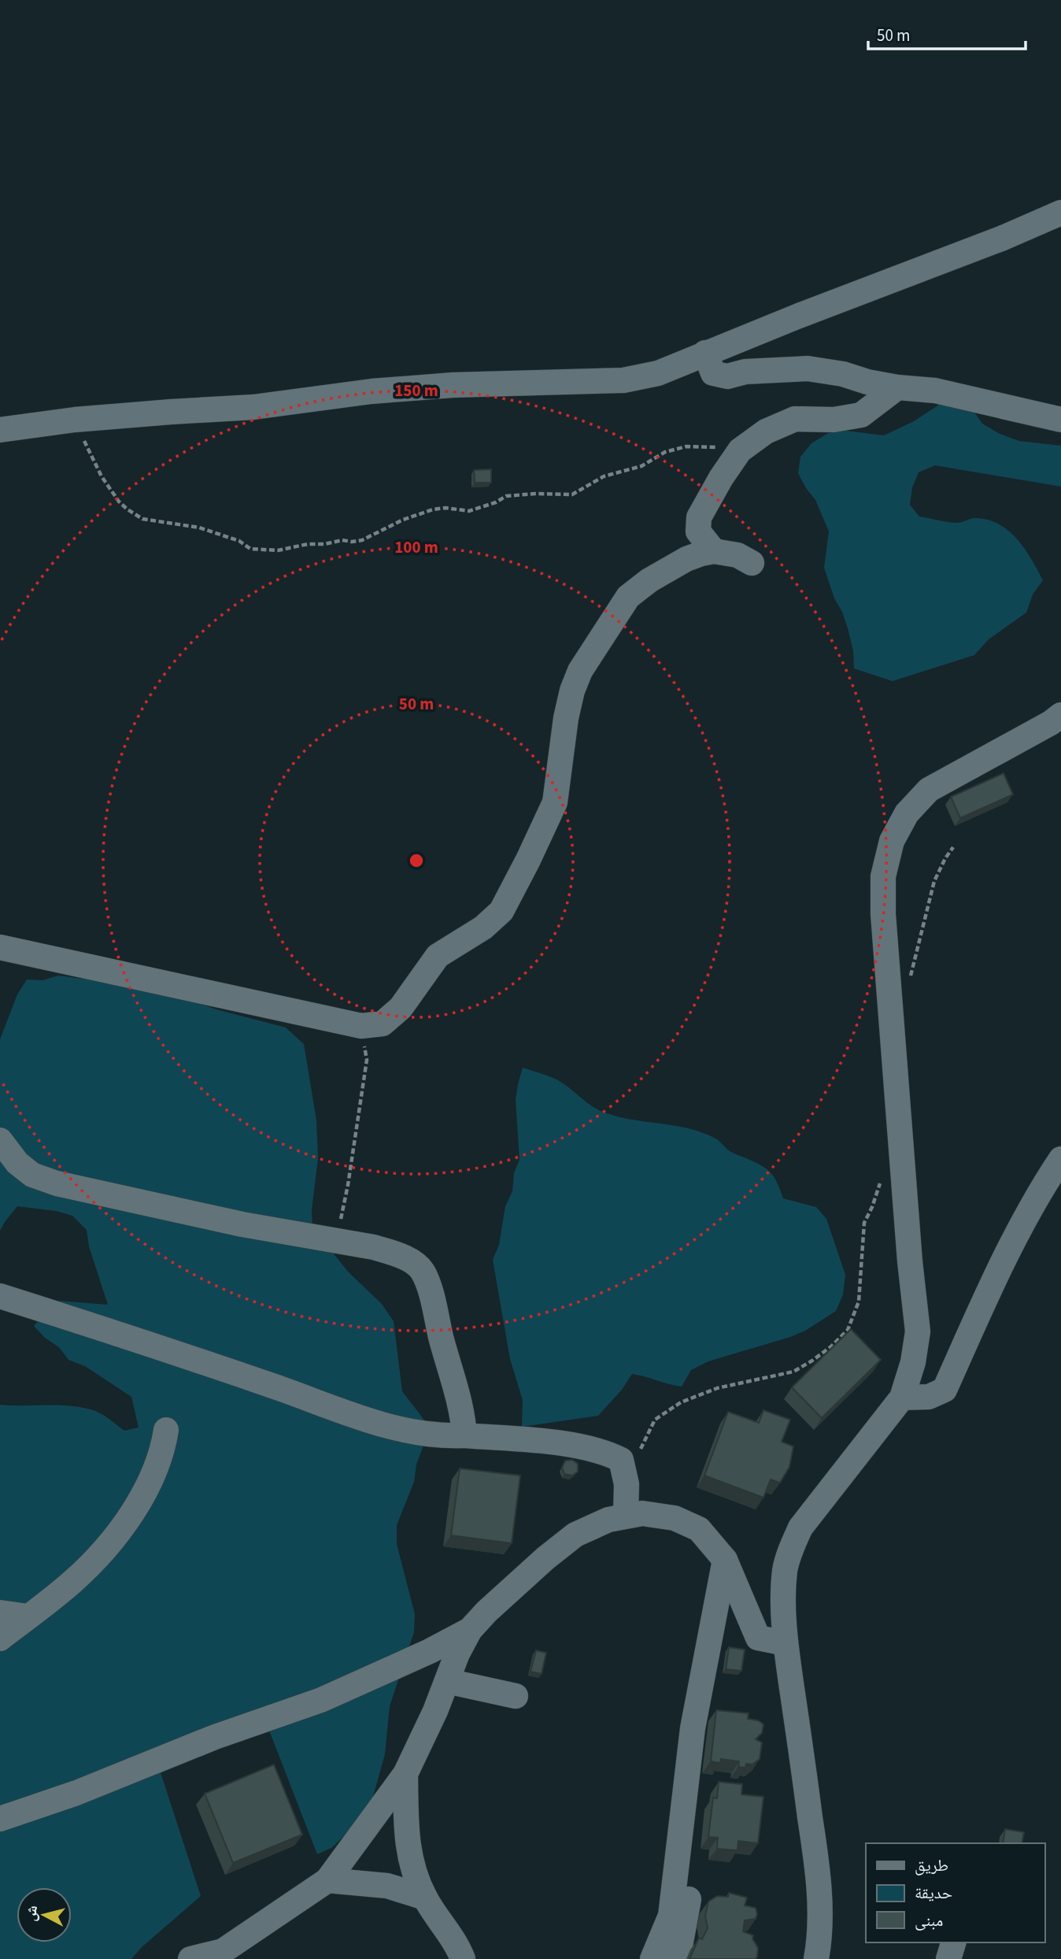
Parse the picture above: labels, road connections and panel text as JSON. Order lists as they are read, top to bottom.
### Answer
{
  "legend": ["طريق", "حديقة", "مبنى"],
  "scale_bar": "50 m",
  "north": "left",
  "rings": ["150 m", "100 m", "50 m"]
}
